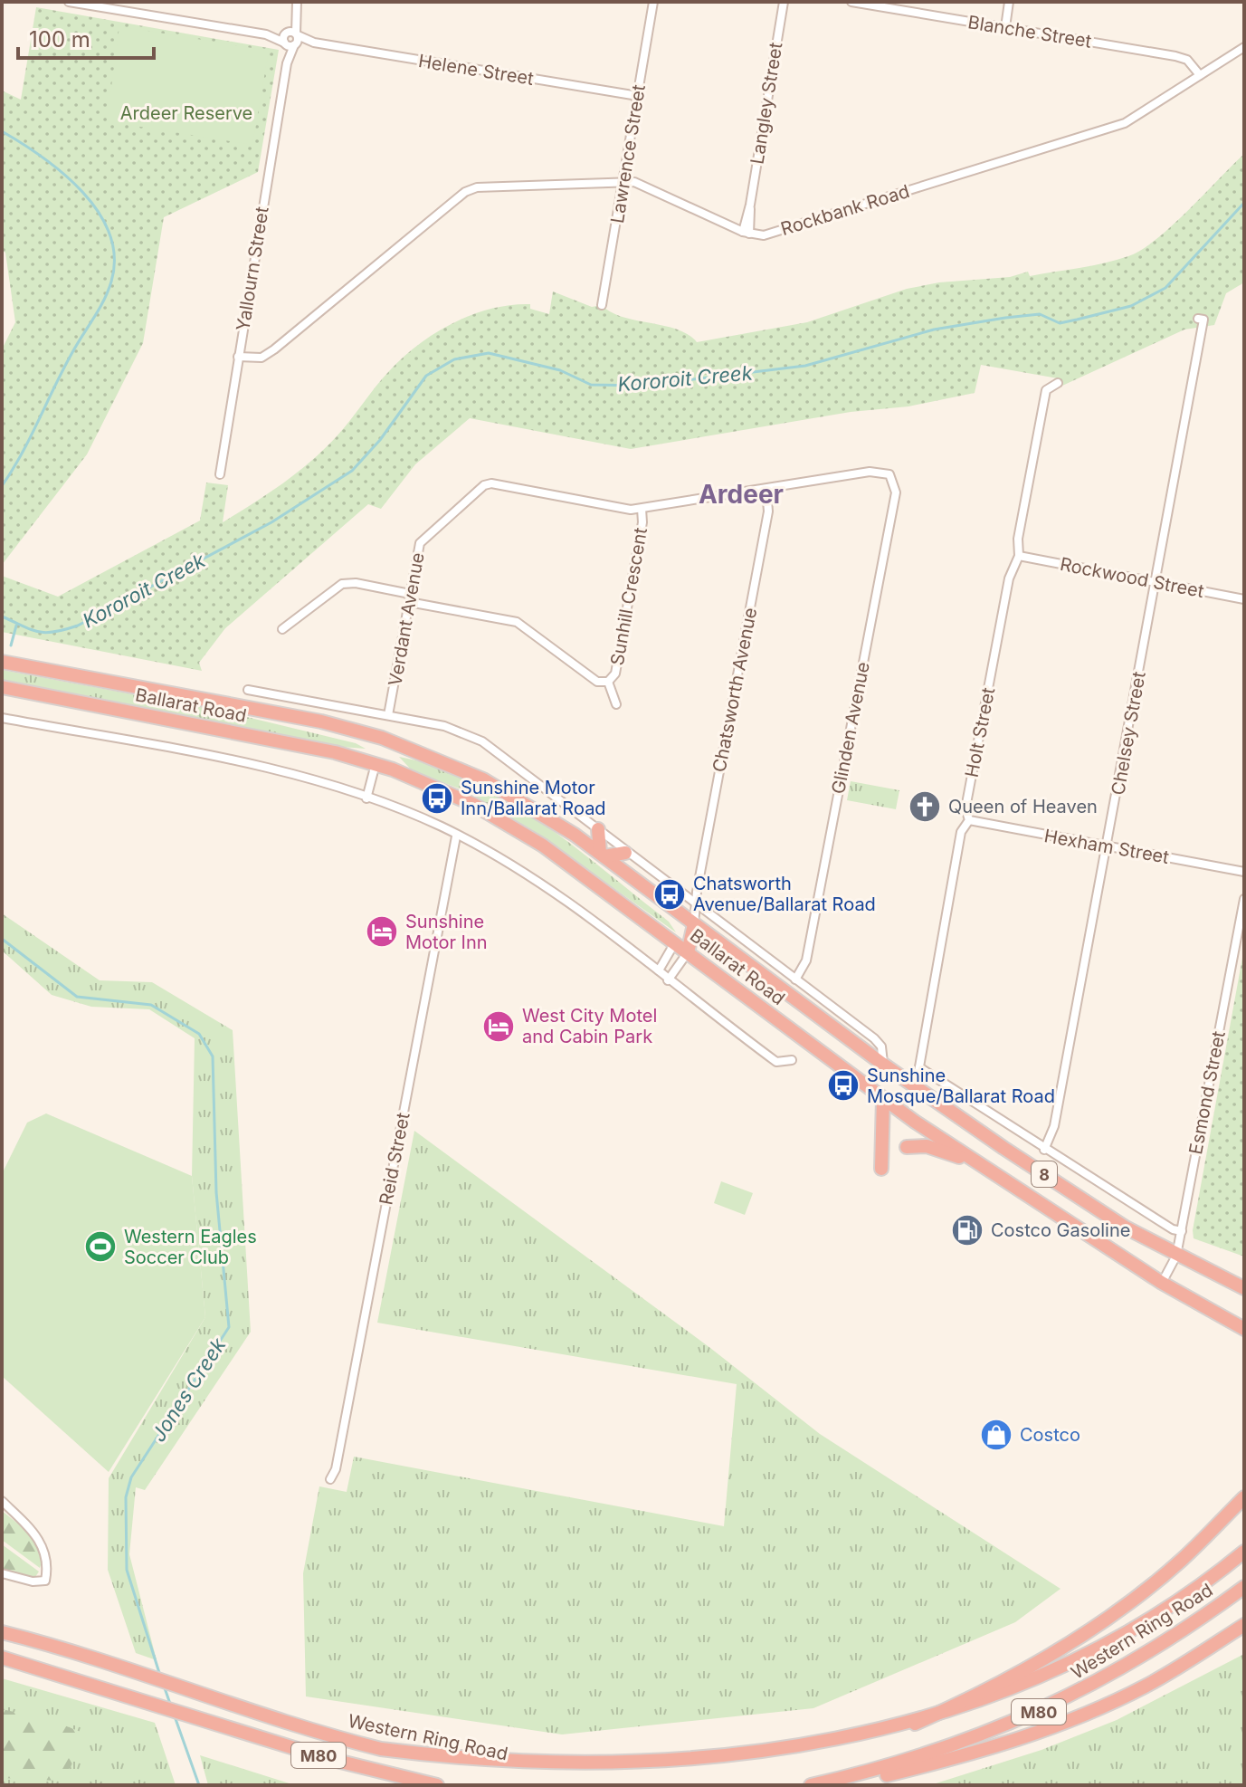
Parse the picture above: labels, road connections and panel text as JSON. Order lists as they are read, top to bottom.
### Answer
{
  "streets": {
    "highway": [
      "Ballarat Road",
      "8",
      "Western Ring Road",
      "M80"
    ],
    "street": [
      "Blanche Street",
      "Helene Street",
      "Langley Street",
      "Lawrence Street",
      "Rockbank Road",
      "Yallourn Street",
      "Rockwood Street",
      "Sunhill Crescent",
      "Verdant Avenue",
      "Chatsworth Avenue",
      "Glinden Avenue",
      "Holt Street",
      "Chelsey Street",
      "Hexham Street",
      "Esmond Street",
      "Reid Street"
    ]
  },
  "crossings": [
    ["Blanche Street", "Rockbank Road"],
    ["Helene Street", "Lawrence Street"],
    ["Helene Street", "Yallourn Street"],
    ["Langley Street", "Rockbank Road"],
    ["Rockwood Street", "Holt Street"],
    ["Rockwood Street", "Chelsey Street"],
    ["Sunhill Crescent", "Verdant Avenue"],
    ["Verdant Avenue", "Chatsworth Avenue"],
    ["Verdant Avenue", "Ballarat Road"],
    ["Verdant Avenue", "Glinden Avenue"],
    ["Chatsworth Avenue", "Ballarat Road"],
    ["Ballarat Road", "Glinden Avenue"],
    ["Ballarat Road", "Holt Street"],
    ["Ballarat Road", "Esmond Street"],
    ["Holt Street", "Hexham Street"],
    ["Chelsey Street", "Hexham Street"]
  ],
  "districts": ["Ardeer"],
  "water": ["Kororoit Creek", "Jones Creek"],
  "parks": ["Ardeer Reserve"],
  "places": {
    "bus stop": ["Sunshine Motor Inn/Ballarat Road", "Chatsworth Avenue/Ballarat Road", "Sunshine Mosque/Ballarat Road"],
    "church": ["Queen of Heaven"],
    "hotel": ["Sunshine Motor Inn", "West City Motel and Cabin Park"],
    "fuel station": ["Costco Gasoline"],
    "sports": ["Western Eagles Soccer Club"],
    "shop": ["Costco"]
  },
  "scale_bar": "100 m"
}
